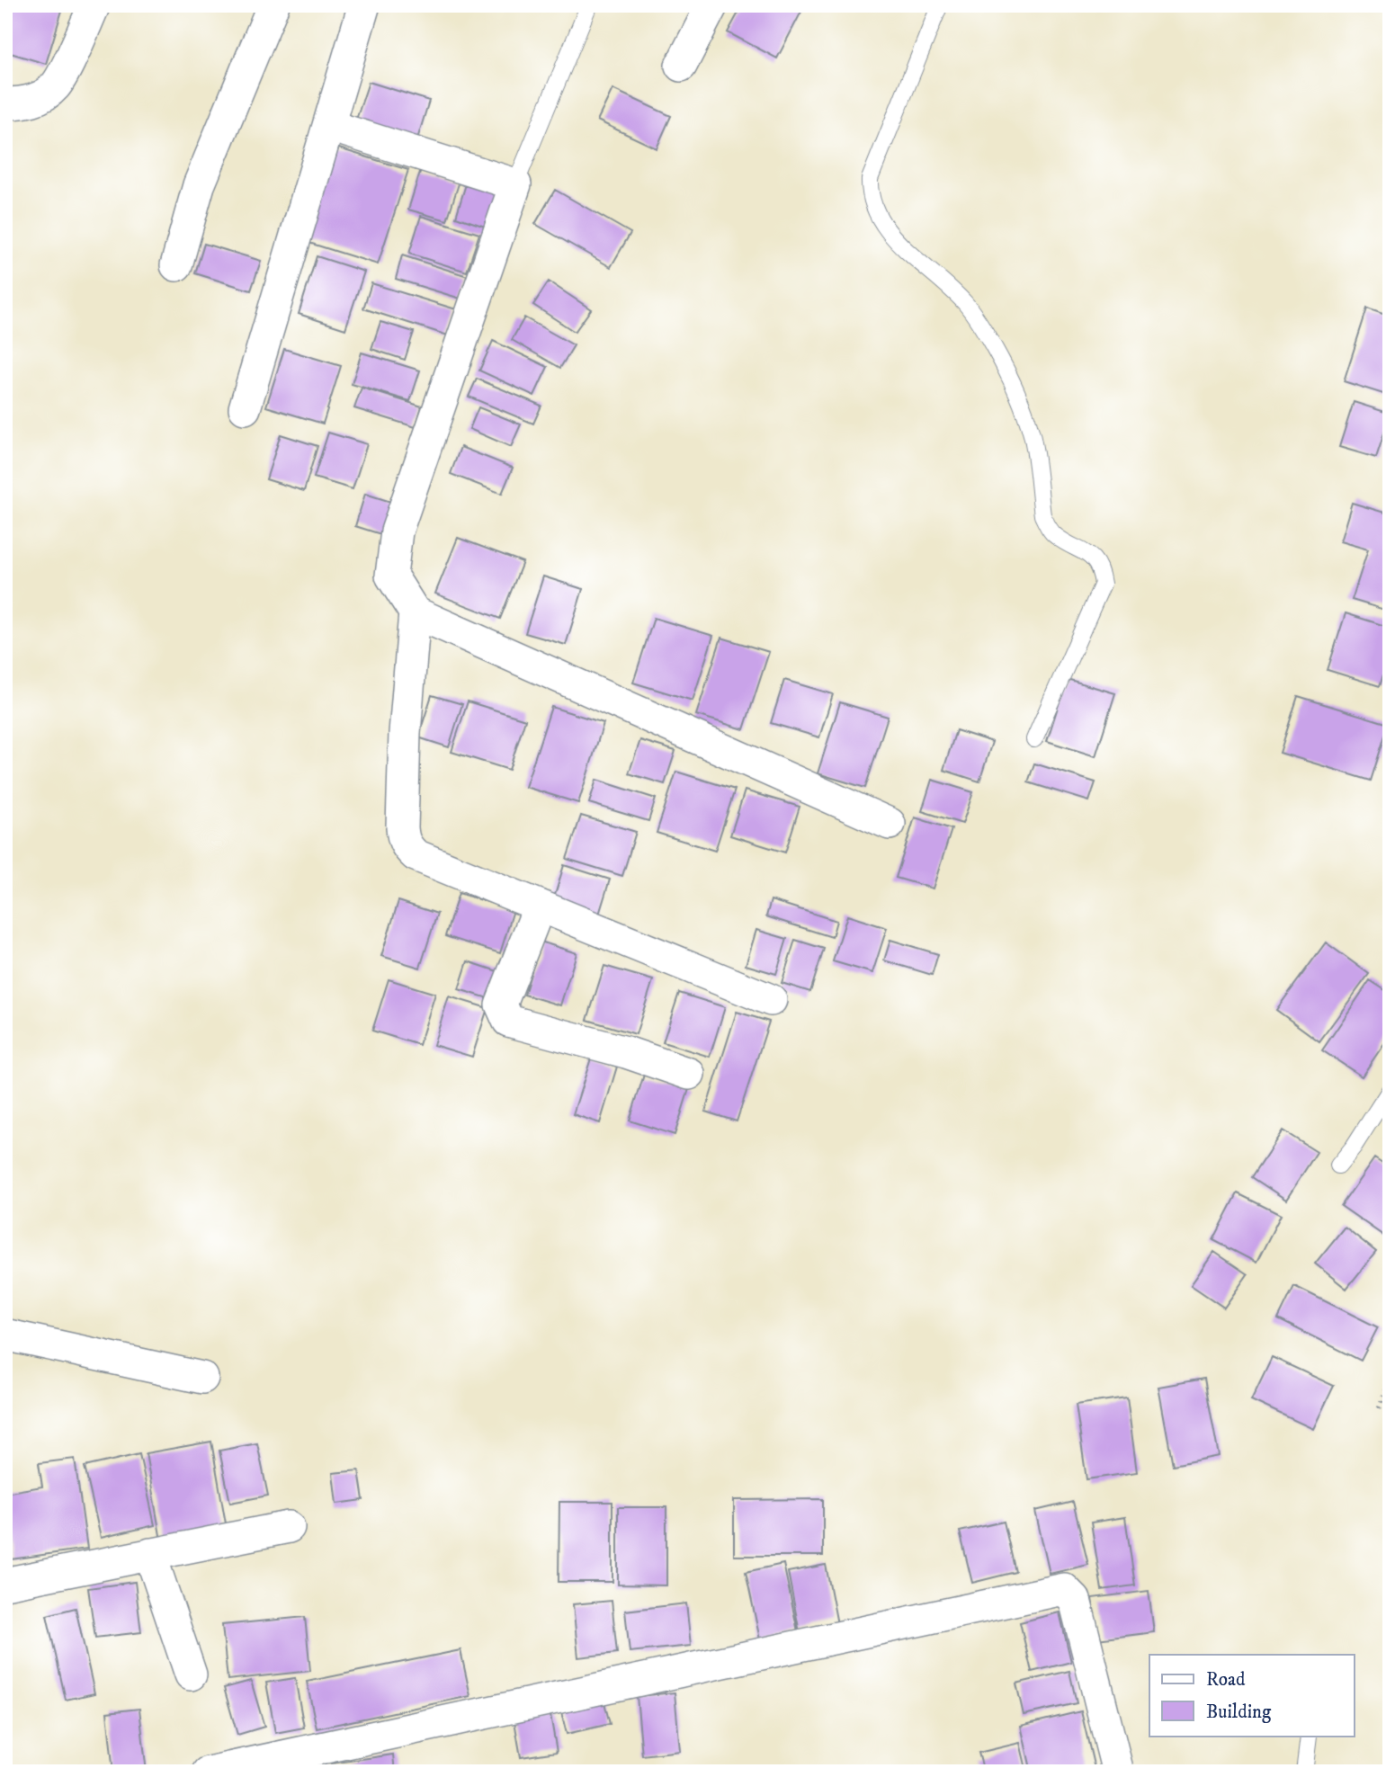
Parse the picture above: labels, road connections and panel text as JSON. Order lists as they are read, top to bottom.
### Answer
{
  "legend": ["Road", "Building"]
}
